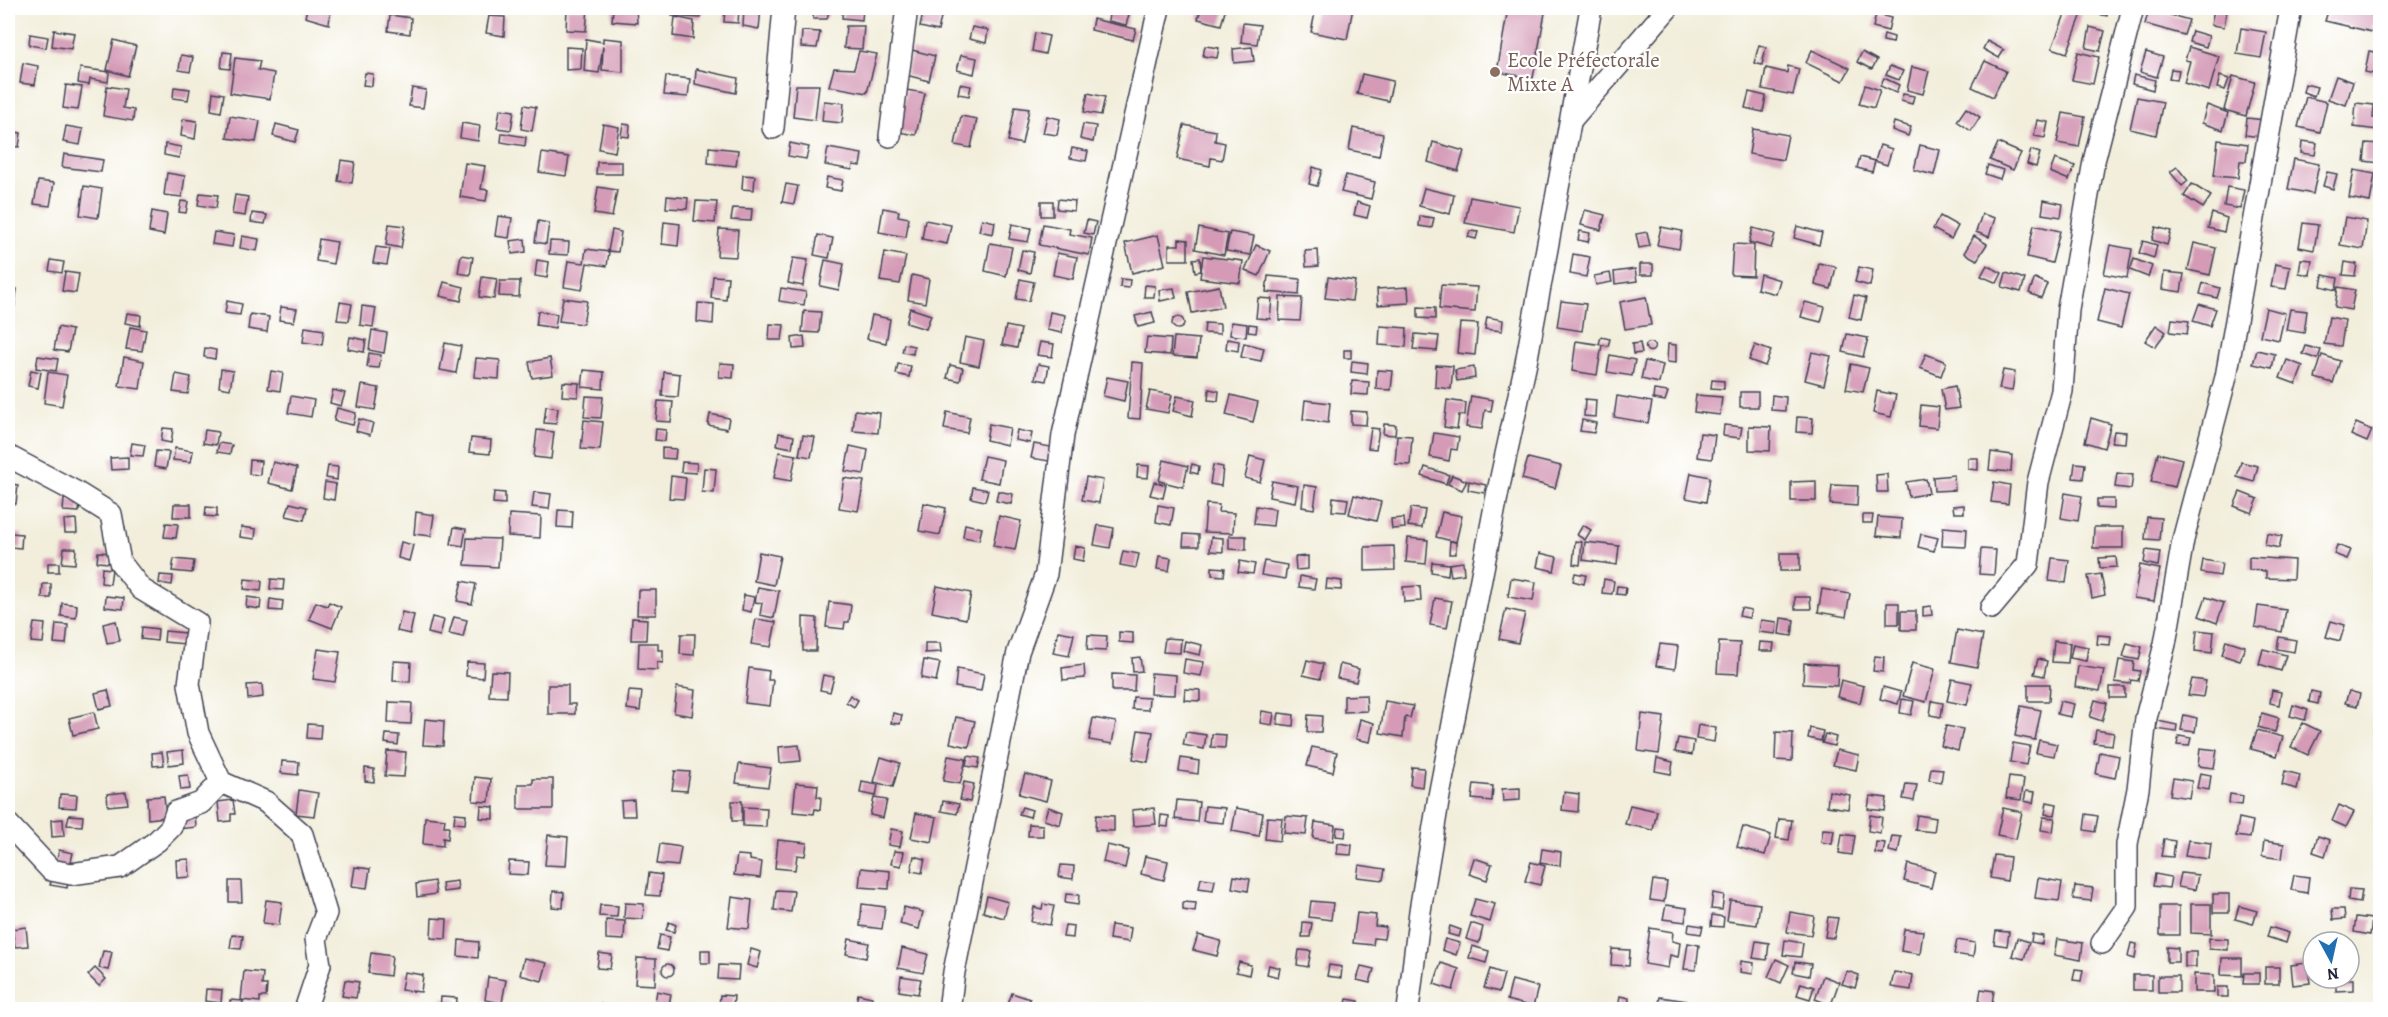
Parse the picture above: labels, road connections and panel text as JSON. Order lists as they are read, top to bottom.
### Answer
{
  "places": ["Ecole Préfectorale Mixte A"],
  "north": "bottom"
}
